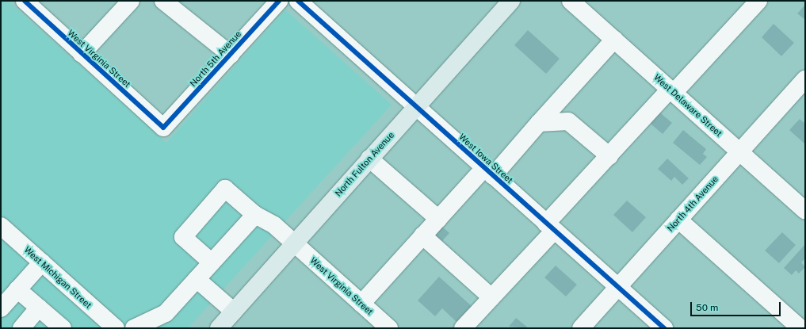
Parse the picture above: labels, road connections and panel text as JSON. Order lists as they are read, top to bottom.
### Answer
{
  "streets": {
    "main road": ["North Fulton Avenue"],
    "street": [
      "West Virginia Street",
      "North 5th Avenue",
      "West Delaware Street",
      "West Iowa Street",
      "North 4th Avenue",
      "West Michigan Street"
    ]
  },
  "crossings": [
    ["West Virginia Street", "North 5th Avenue"],
    ["West Virginia Street", "North Fulton Avenue"],
    ["West Delaware Street", "North 4th Avenue"],
    ["West Iowa Street", "North Fulton Avenue"],
    ["West Iowa Street", "North 4th Avenue"]
  ],
  "scale_bar": "50 m"
}
